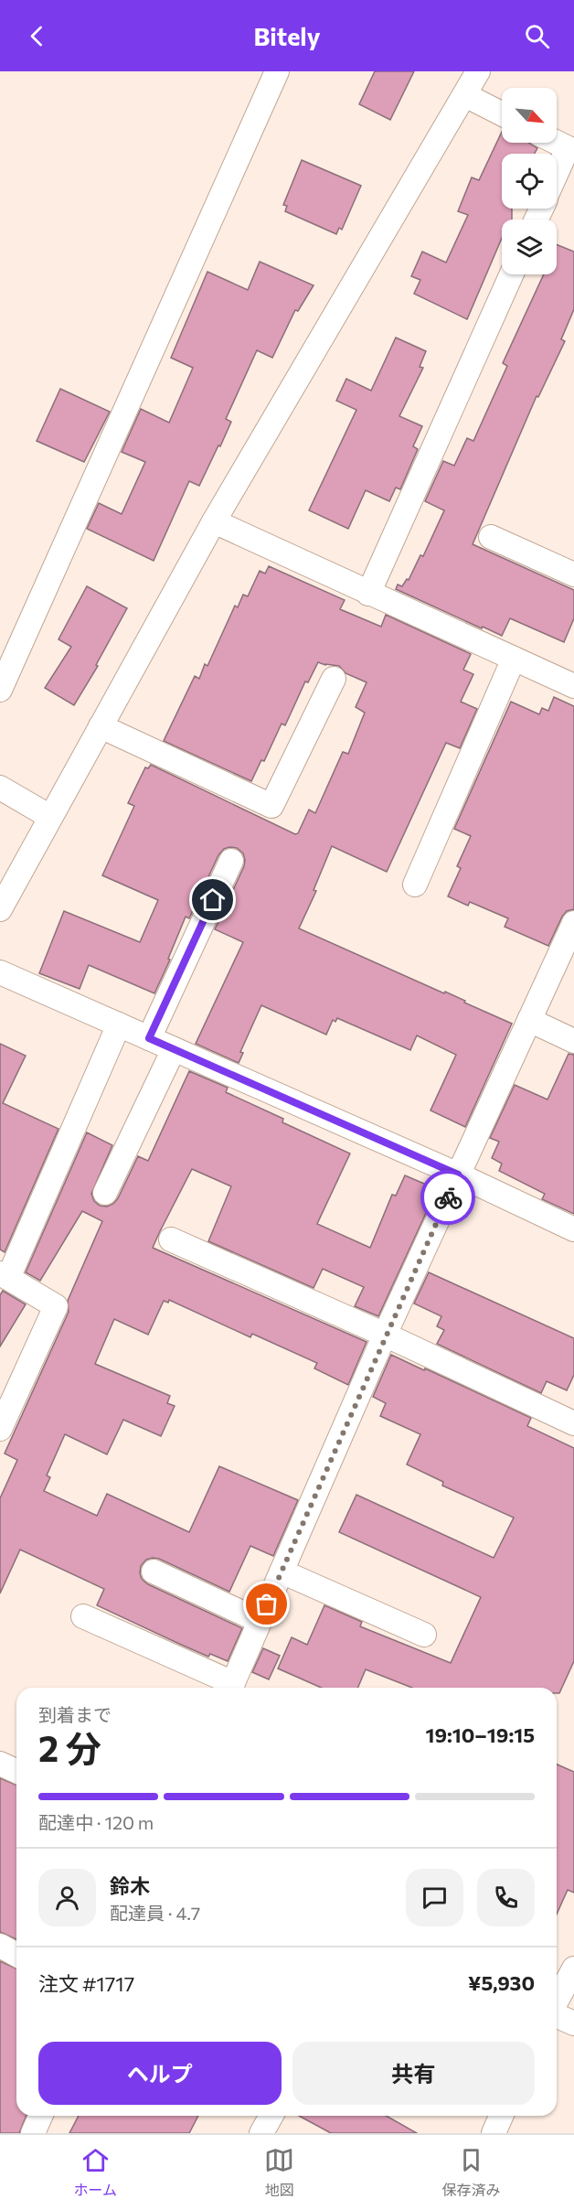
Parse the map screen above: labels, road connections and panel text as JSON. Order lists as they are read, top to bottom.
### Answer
{
  "north": "bottom right",
  "page": {
    "header": "Bitely",
    "heading": ["2 分", "到着まで", "19:10–19:15"],
    "panel": [
      "鈴木",
      "配達員 · 4.7",
      "注文 #1717",
      "¥5,930"
    ],
    "bar": "配達中 · 120 m",
    "buttons": ["ヘルプ", "共有"],
    "tabs": ["ホーム", "地図", "保存済み"]
  }
}
